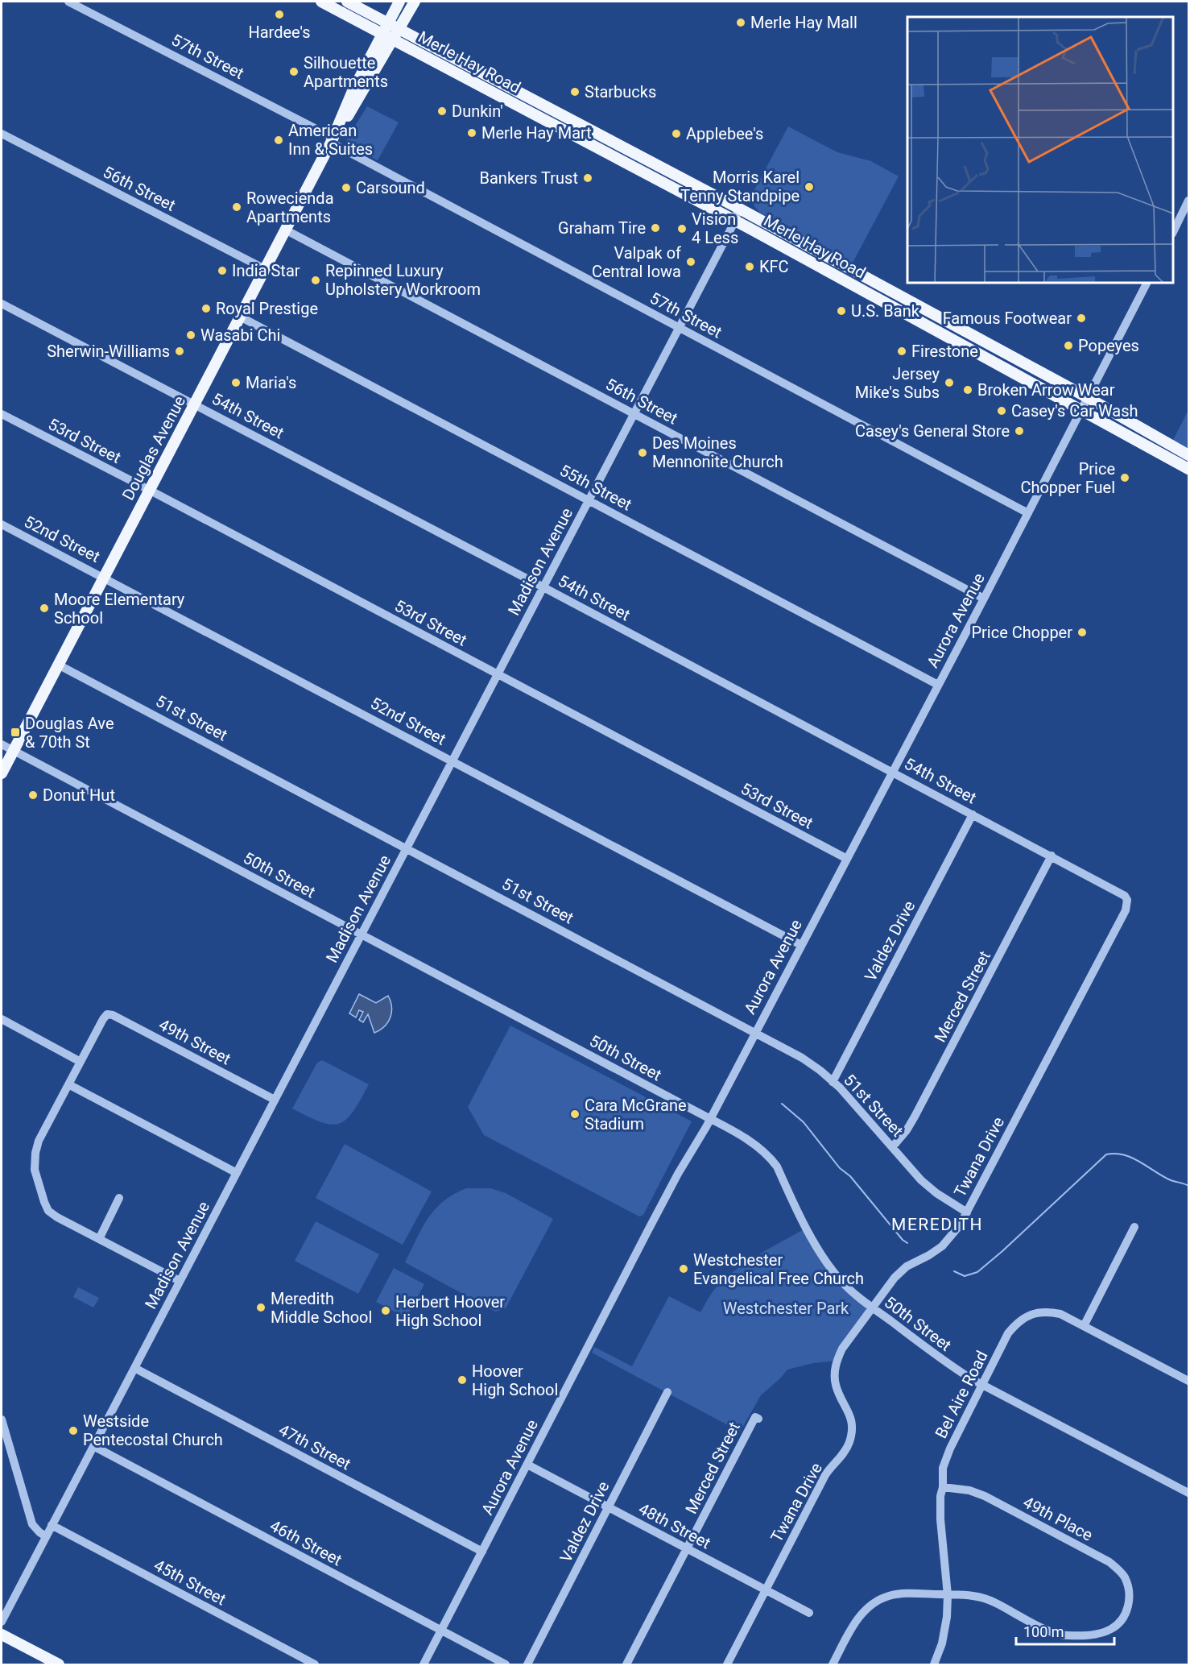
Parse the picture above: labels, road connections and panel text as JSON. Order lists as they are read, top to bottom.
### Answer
{
  "streets": {
    "main road": ["Merle Hay Road", "Douglas Avenue"],
    "street": [
      "57th Street",
      "56th Street",
      "54th Street",
      "53rd Street",
      "55th Street",
      "52nd Street",
      "Madison Avenue",
      "Aurora Avenue",
      "51st Street",
      "50th Street",
      "Valdez Drive",
      "Merced Street",
      "49th Street",
      "Twana Drive",
      "Bel Aire Road",
      "47th Street",
      "49th Place",
      "48th Street",
      "46th Street",
      "45th Street"
    ]
  },
  "crossings": [
    ["57th Street", "Douglas Avenue"],
    ["57th Street", "Madison Avenue"],
    ["57th Street", "Aurora Avenue"],
    ["Merle Hay Road", "Douglas Avenue"],
    ["Merle Hay Road", "Madison Avenue"],
    ["Merle Hay Road", "Aurora Avenue"],
    ["56th Street", "Douglas Avenue"],
    ["56th Street", "Madison Avenue"],
    ["56th Street", "Aurora Avenue"],
    ["54th Street", "Douglas Avenue"],
    ["54th Street", "Madison Avenue"],
    ["54th Street", "Aurora Avenue"],
    ["54th Street", "Valdez Drive"],
    ["54th Street", "Merced Street"],
    ["54th Street", "Twana Drive"],
    ["53rd Street", "Douglas Avenue"],
    ["53rd Street", "Madison Avenue"],
    ["53rd Street", "Aurora Avenue"],
    ["Douglas Avenue", "55th Street"],
    ["Douglas Avenue", "52nd Street"],
    ["Douglas Avenue", "51st Street"],
    ["Douglas Avenue", "50th Street"],
    ["55th Street", "Madison Avenue"],
    ["55th Street", "Aurora Avenue"],
    ["52nd Street", "Madison Avenue"],
    ["52nd Street", "Aurora Avenue"],
    ["Madison Avenue", "51st Street"],
    ["Madison Avenue", "50th Street"],
    ["Madison Avenue", "49th Street"],
    ["Madison Avenue", "47th Street"],
    ["Madison Avenue", "46th Street"],
    ["Madison Avenue", "45th Street"],
    ["Aurora Avenue", "51st Street"],
    ["Aurora Avenue", "50th Street"],
    ["Aurora Avenue", "47th Street"],
    ["Aurora Avenue", "48th Street"],
    ["Aurora Avenue", "46th Street"],
    ["51st Street", "Valdez Drive"],
    ["51st Street", "Merced Street"],
    ["51st Street", "Twana Drive"],
    ["50th Street", "Twana Drive"],
    ["50th Street", "Bel Aire Road"],
    ["Valdez Drive", "48th Street"],
    ["Merced Street", "48th Street"],
    ["Twana Drive", "48th Street"],
    ["Bel Aire Road", "49th Place"]
  ],
  "districts": ["MEREDITH"],
  "parks": ["Westchester Park"],
  "places": {
    "other": [
      "Hardee's",
      "Merle Hay Mall",
      "Silhouette Apartments",
      "Starbucks",
      "Dunkin'",
      "Merle Hay Mart",
      "Applebee's",
      "American Inn & Suites",
      "Bankers Trust",
      "Morris Karel Tenny Standpipe",
      "Carsound",
      "Rowecienda Apartments",
      "Graham Tire",
      "Vision 4 Less",
      "Valpak of Central Iowa",
      "KFC",
      "India Star",
      "Repinned Luxury Upholstery Workroom",
      "Royal Prestige",
      "U.S. Bank",
      "Famous Footwear",
      "Wasabi Chi",
      "Popeyes",
      "Sherwin-Williams",
      "Firestone",
      "Maria's",
      "Jersey Mike's Subs",
      "Broken Arrow Wear",
      "Casey's Car Wash",
      "Casey's General Store",
      "Des Moines Mennonite Church",
      "Price Chopper Fuel",
      "Moore Elementary School",
      "Price Chopper",
      "Donut Hut",
      "Cara McGrane Stadium",
      "Westchester Evangelical Free Church",
      "Meredith Middle School",
      "Herbert Hoover High School",
      "Hoover High School",
      "Westside Pentecostal Church"
    ],
    "transit": ["Douglas Ave & 70th St"]
  },
  "scale_bar": "100 m"
}
